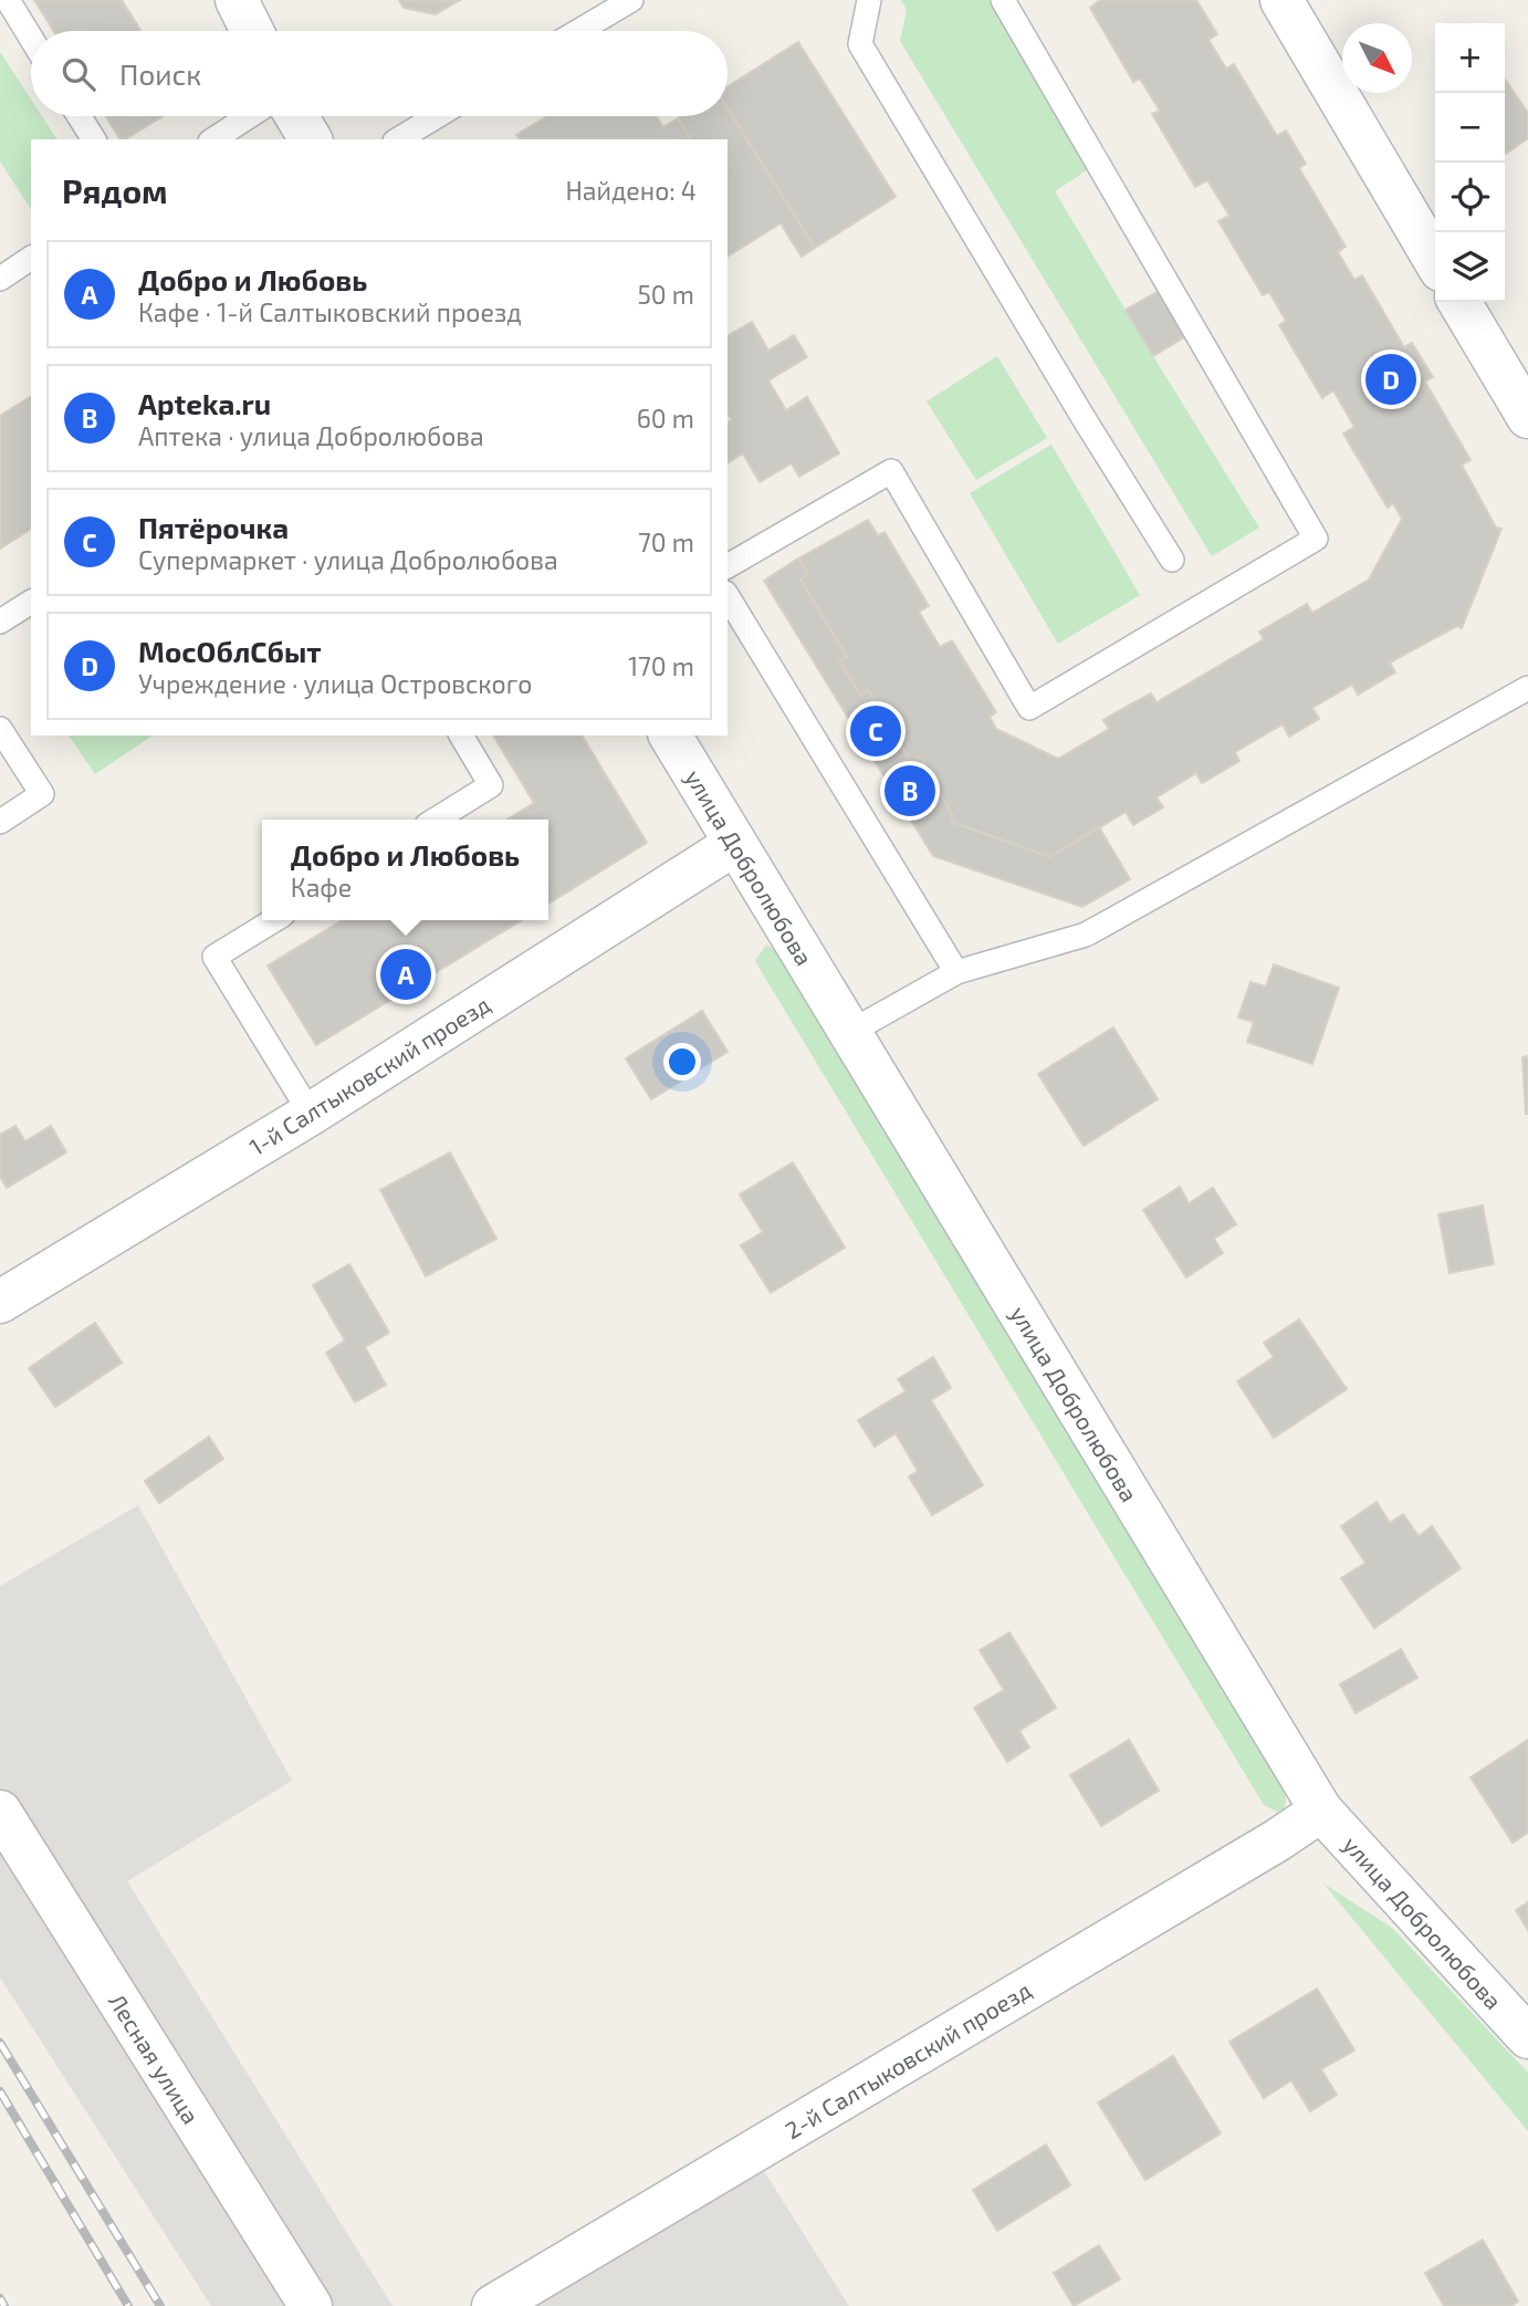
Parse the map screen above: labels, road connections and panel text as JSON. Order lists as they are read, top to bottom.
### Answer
{
  "streets": {
    "street": [
      "улица Добролюбова",
      "1-й Салтыковский проезд",
      "Лесная улица",
      "2-й Салтыковский проезд"
    ]
  },
  "crossings": [
    ["улица Добролюбова", "1-й Салтыковский проезд"],
    ["улица Добролюбова", "2-й Салтыковский проезд"]
  ],
  "north": "bottom right",
  "page": {
    "map_buttons": ["+", "−"],
    "search": "Поиск",
    "heading": ["Рядом", "Найдено: 4"],
    "list": [
      {
        "mark": "A",
        "name": "Добро и Любовь",
        "note": "Кафе · 1-й Салтыковский проезд",
        "value": "50 m"
      },
      {
        "mark": "B",
        "name": "Apteka.ru",
        "note": "Аптека · улица Добролюбова",
        "value": "60 m"
      },
      {
        "mark": "C",
        "name": "Пятёрочка",
        "note": "Супермаркет · улица Добролюбова",
        "value": "70 m"
      },
      {
        "mark": "D",
        "name": "МосОблСбыт",
        "note": "Учреждение · улица Островского",
        "value": "170 m"
      }
    ],
    "pins": [
      "D",
      "C",
      "B",
      "A"
    ],
    "popup": ["Добро и Любовь", "Кафе"]
  }
}
